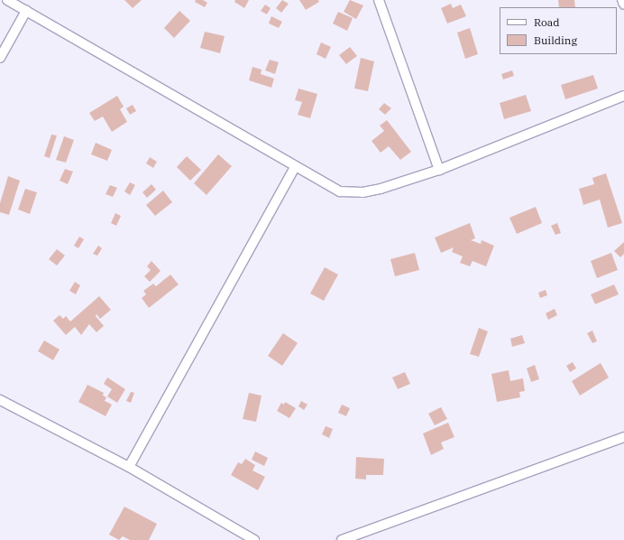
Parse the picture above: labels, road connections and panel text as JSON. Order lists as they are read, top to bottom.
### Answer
{
  "legend": ["Road", "Building"]
}
